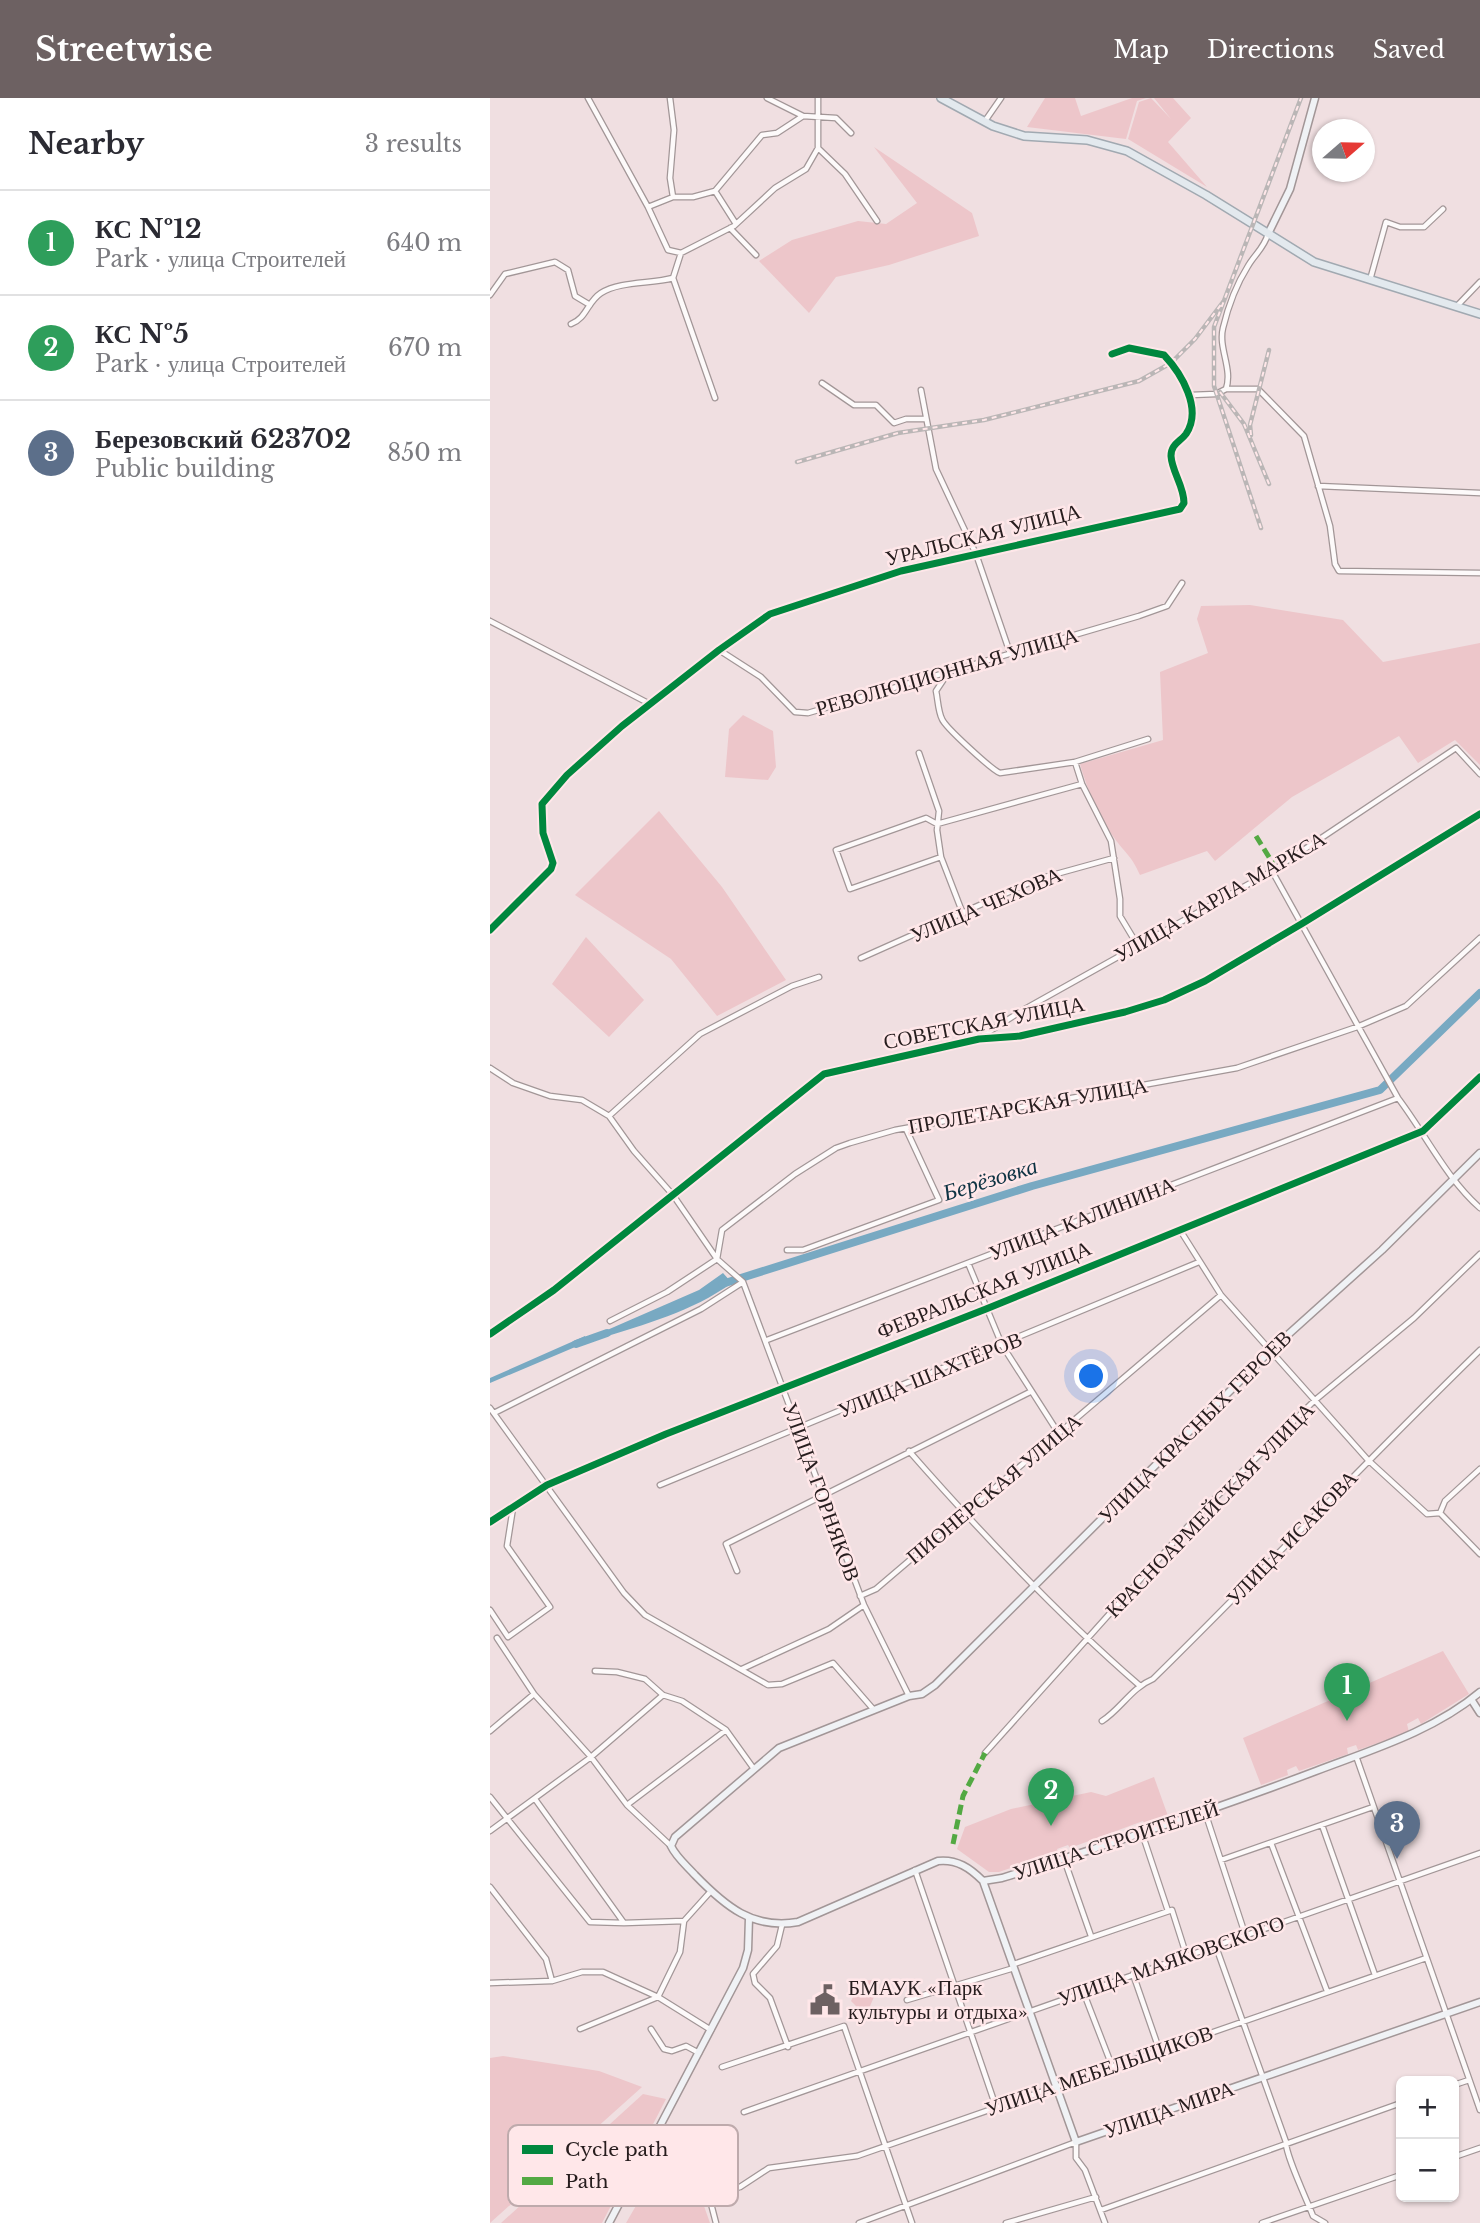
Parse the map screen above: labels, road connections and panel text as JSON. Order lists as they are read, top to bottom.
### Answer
{
  "streets": {
    "main road": ["УЛИЦА КРАСНЫХ ГЕРОЕВ", "УЛИЦА СТРОИТЕЛЕЙ", "УЛИЦА МИРА"],
    "street": [
      "УРАЛЬСКАЯ УЛИЦА",
      "РЕВОЛЮЦИОННАЯ УЛИЦА",
      "УЛИЦА КАРЛА МАРКСА",
      "УЛИЦА ЧЕХОВА",
      "СОВЕТСКАЯ УЛИЦА",
      "ПРОЛЕТАРСКАЯ УЛИЦА",
      "УЛИЦА КАЛИНИНА",
      "ФЕВРАЛЬСКАЯ УЛИЦА",
      "УЛИЦА ШАХТЁРОВ",
      "ПИОНЕРСКАЯ УЛИЦА",
      "УЛИЦА ГОРНЯКОВ",
      "КРАСНОАРМЕЙСКАЯ УЛИЦА",
      "УЛИЦА ИСАКОВА",
      "УЛИЦА МАЯКОВСКОГО",
      "УЛИЦА МЕБЕЛЬЩИКОВ"
    ]
  },
  "crossings": [
    ["УРАЛЬСКАЯ УЛИЦА", "РЕВОЛЮЦИОННАЯ УЛИЦА"],
    ["УЛИЦА КАРЛА МАРКСА", "СОВЕТСКАЯ УЛИЦА"],
    ["УЛИЦА КАЛИНИНА", "УЛИЦА ГОРНЯКОВ"],
    ["ФЕВРАЛЬСКАЯ УЛИЦА", "УЛИЦА ГОРНЯКОВ"],
    ["УЛИЦА ШАХТЁРОВ", "УЛИЦА ГОРНЯКОВ"],
    ["УЛИЦА КРАСНЫХ ГЕРОЕВ", "УЛИЦА ГОРНЯКОВ"],
    ["ПИОНЕРСКАЯ УЛИЦА", "УЛИЦА ГОРНЯКОВ"]
  ],
  "water": ["Берёзовка"],
  "places": {
    "public building": ["БМАУК «Парк культуры и отдыха»"]
  },
  "legend": ["Cycle path", "Path"],
  "north": "right",
  "page": {
    "header": "Streetwise",
    "nav": ["Map", "Directions", "Saved"],
    "heading": ["Nearby", "3 results"],
    "list": [
      {
        "mark": "1",
        "name": "КС №12",
        "note": "Park · улица Строителей",
        "value": "640 m"
      },
      {
        "mark": "2",
        "name": "КС №5",
        "note": "Park · улица Строителей",
        "value": "670 m"
      },
      {
        "mark": "3",
        "name": "Березовский 623702",
        "note": "Public building",
        "value": "850 m"
      }
    ],
    "pins": ["1", "2", "3"],
    "map_buttons": ["+", "−"]
  }
}
